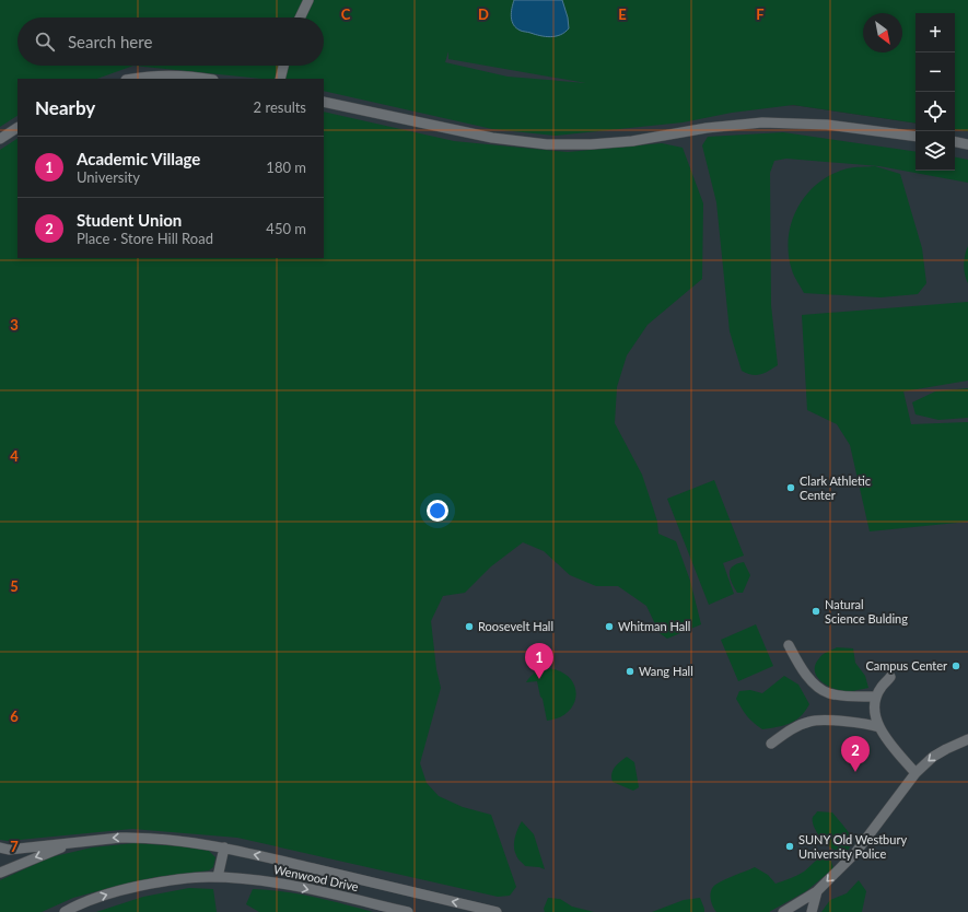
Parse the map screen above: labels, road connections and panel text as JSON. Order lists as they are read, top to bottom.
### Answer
{
  "streets": {
    "street": ["Wenwood Drive"]
  },
  "places": [
    "Clark Athletic Center",
    "Natural Science Bulding",
    "Roosevelt Hall",
    "Whitman Hall",
    "Campus Center",
    "Wang Hall",
    "SUNY Old Westbury University Police"
  ],
  "north": "bottom right",
  "page": {
    "map_buttons": ["+", "−"],
    "search": "Search here",
    "heading": ["Nearby", "2 results"],
    "list": [
      {
        "mark": "1",
        "name": "Academic Village",
        "note": "University",
        "value": "180 m"
      },
      {
        "mark": "2",
        "name": "Student Union",
        "note": "Place · Store Hill Road",
        "value": "450 m"
      }
    ],
    "pins": ["1", "2"]
  },
  "grid": {
    "columns": [
      "C",
      "D",
      "E",
      "F"
    ],
    "rows": [
      "3",
      "4",
      "5",
      "6",
      "7"
    ]
  }
}
